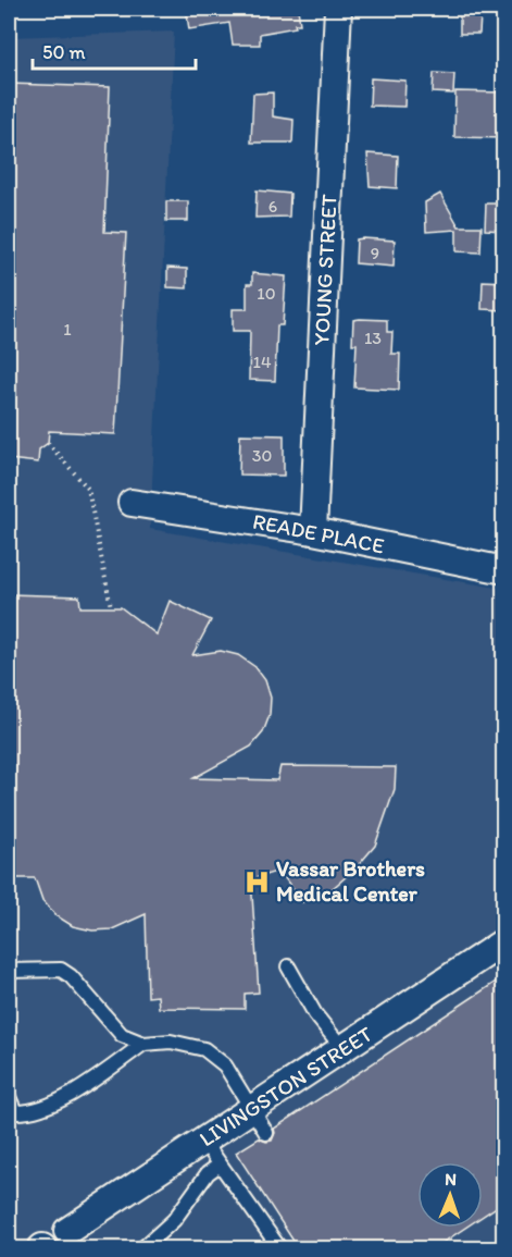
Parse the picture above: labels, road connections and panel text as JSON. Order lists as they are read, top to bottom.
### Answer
{
  "streets": {
    "street": ["YOUNG STREET", "READE PLACE", "LIVINGSTON STREET"]
  },
  "crossings": [
    ["YOUNG STREET", "READE PLACE"]
  ],
  "places": {
    "hospital": ["Vassar Brothers Medical Center"]
  },
  "house_numbers": [
    "6",
    "9",
    "10",
    "1",
    "13",
    "14",
    "30"
  ],
  "scale_bar": "50 m",
  "north": "top"
}
